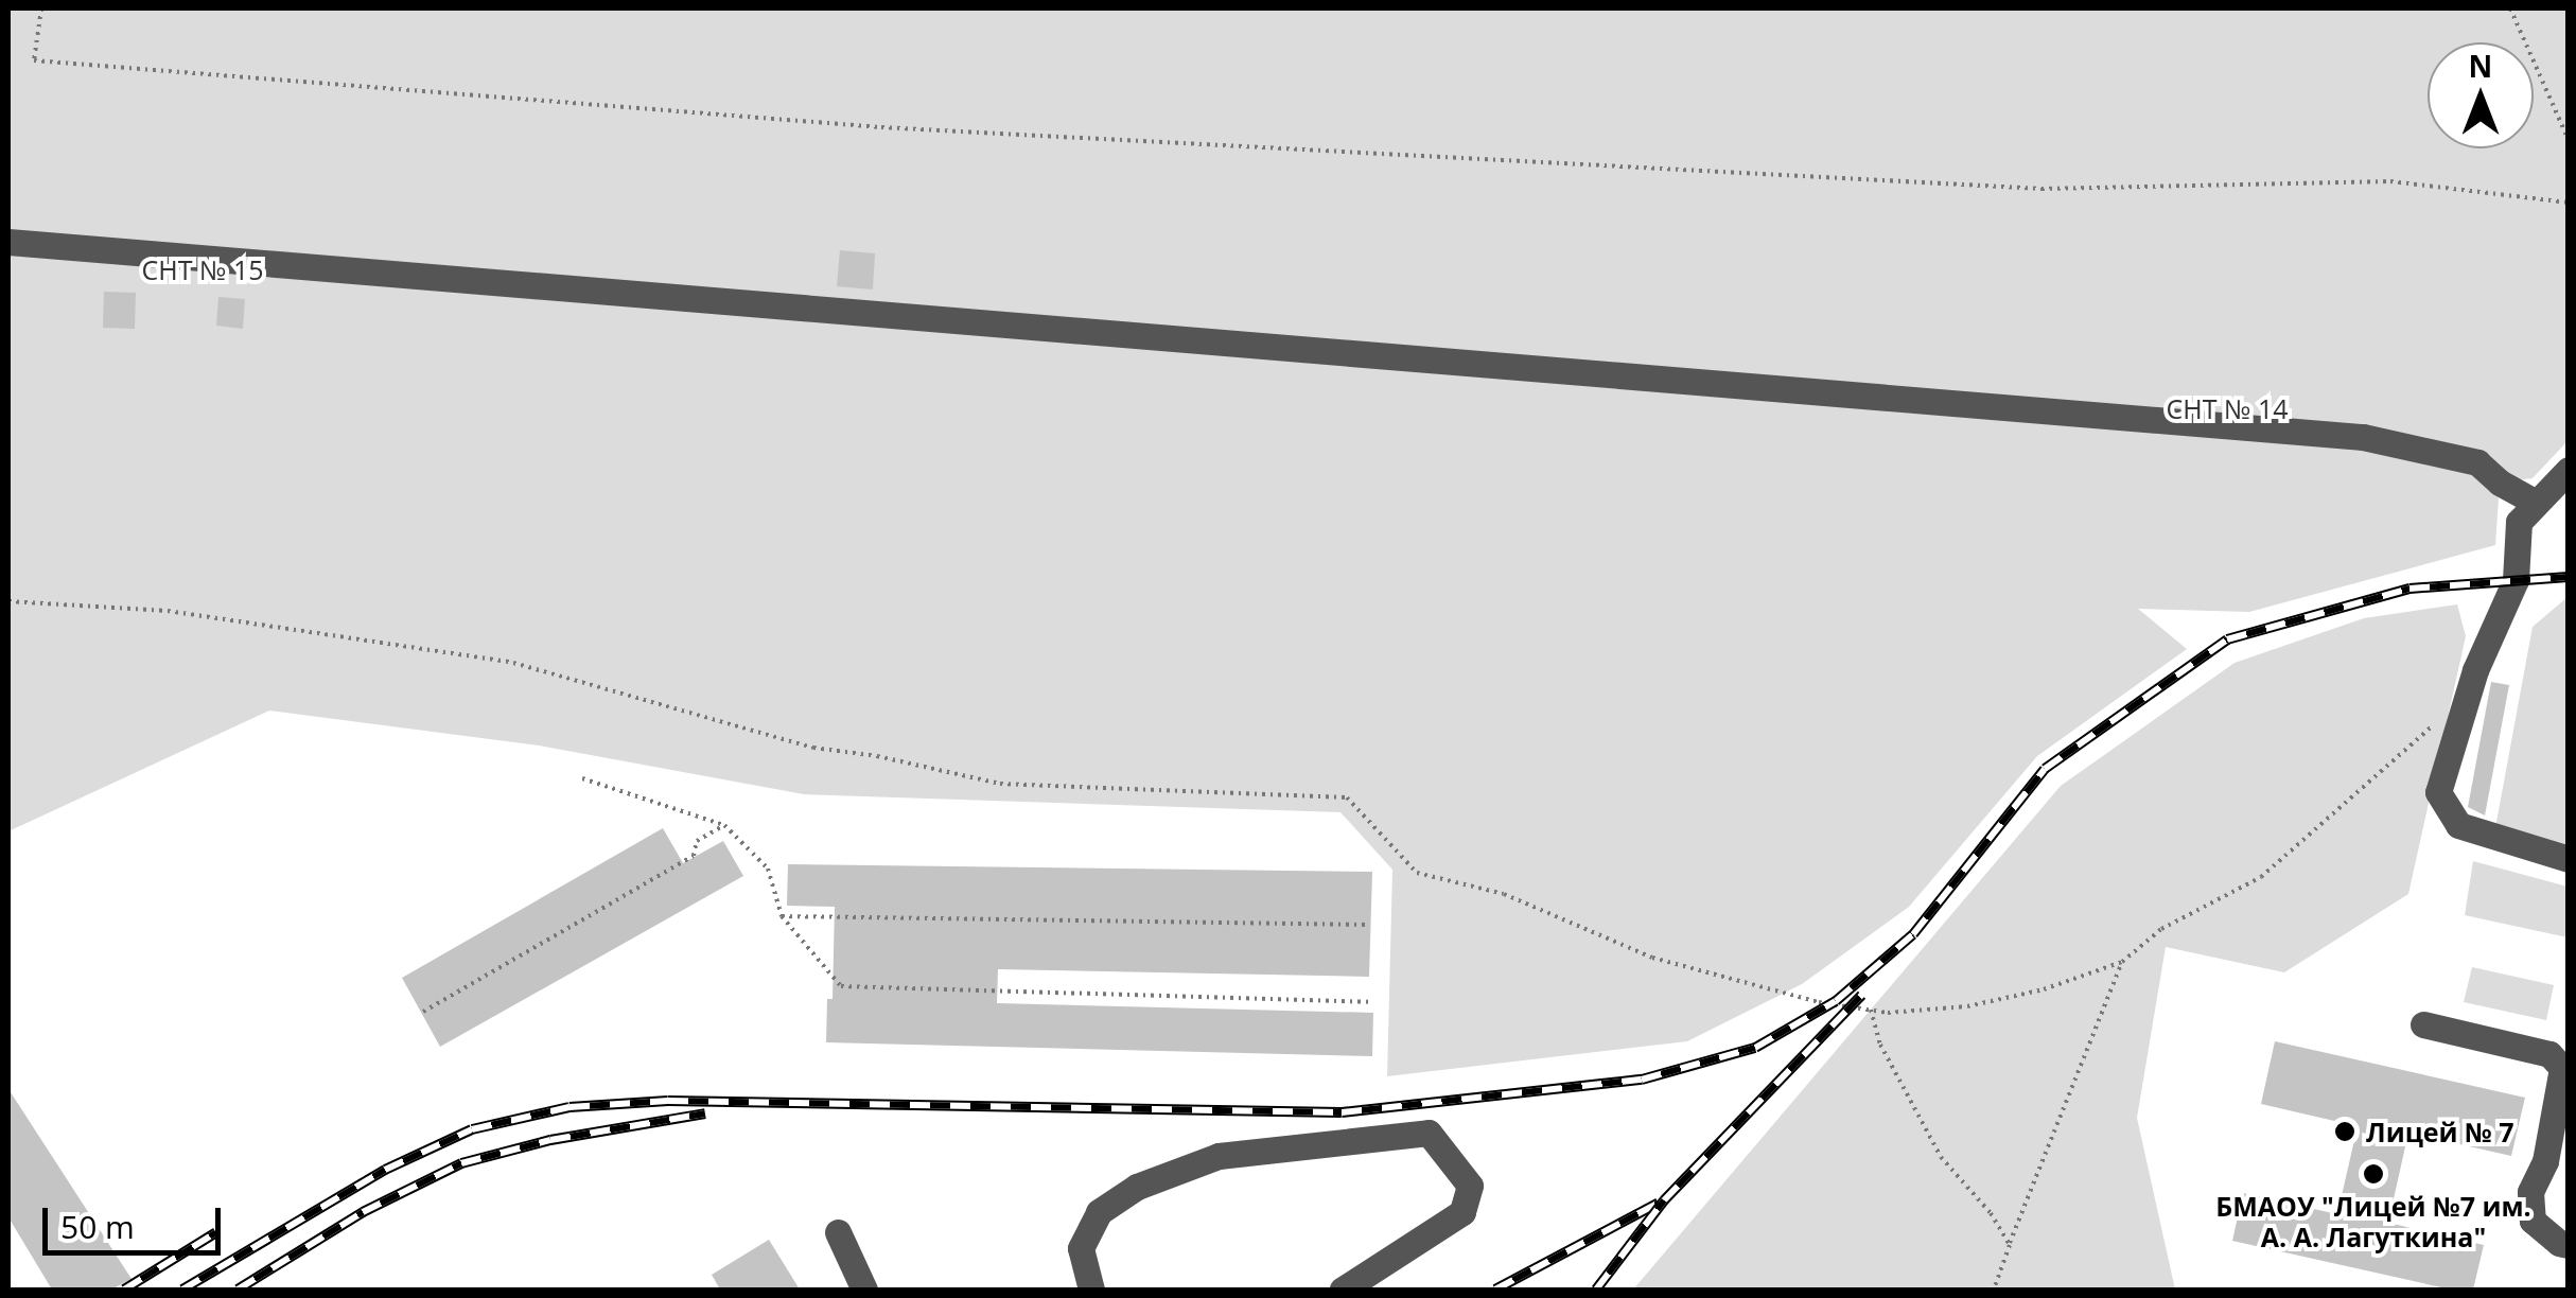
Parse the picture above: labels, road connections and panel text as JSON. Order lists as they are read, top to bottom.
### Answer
{
  "parks": ["СНТ № 15", "СНТ № 14"],
  "places": ["Лицей № 7", "БМАОУ \"Лицей №7 им. А. А. Лагуткина\""],
  "scale_bar": "50 m",
  "north": "top"
}
